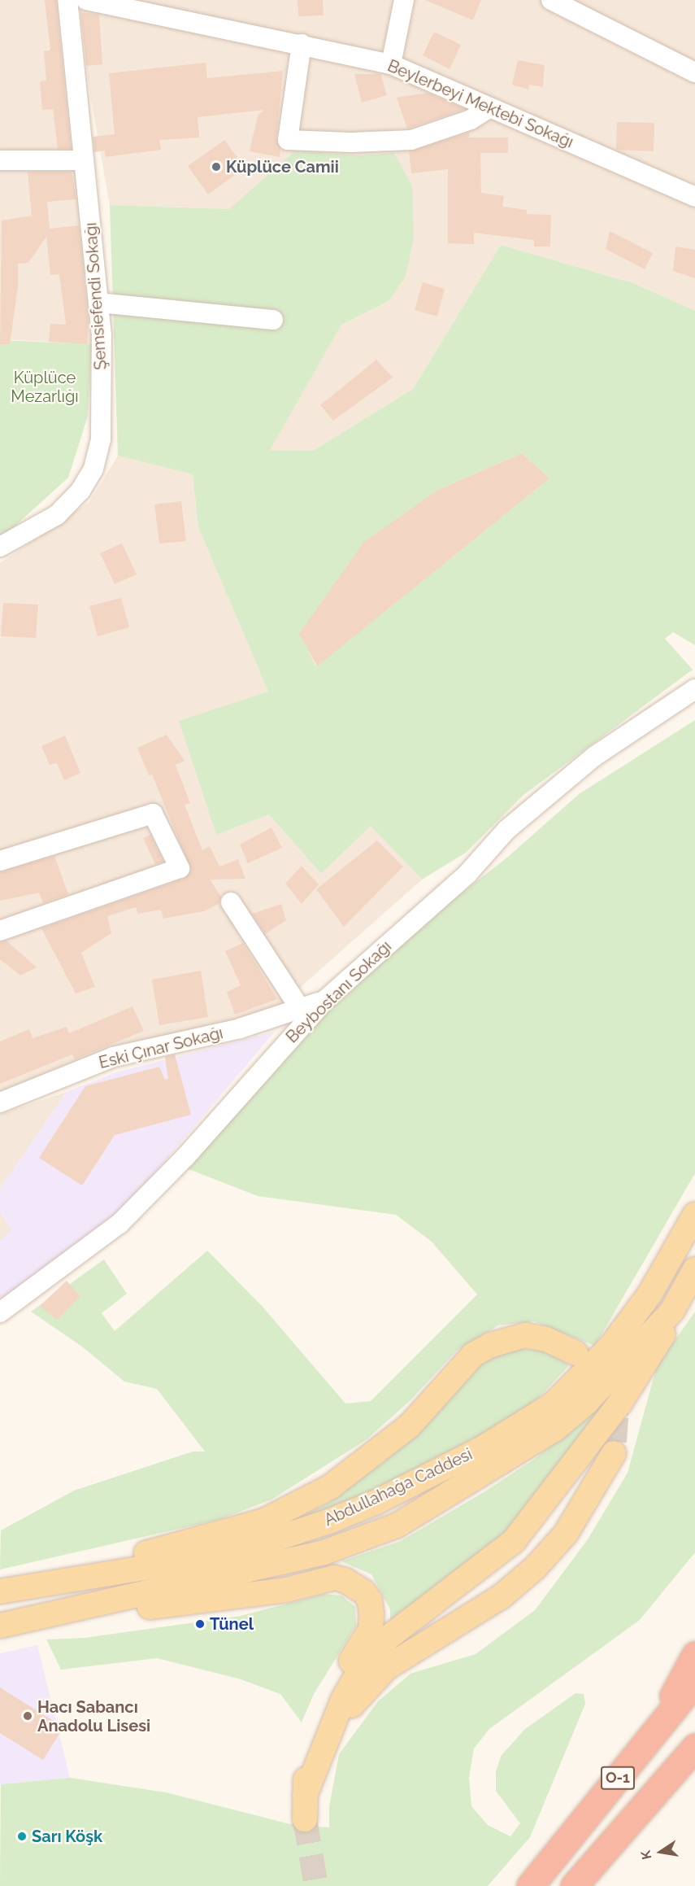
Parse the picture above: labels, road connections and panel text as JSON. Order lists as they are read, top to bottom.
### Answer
{
  "streets": {
    "highway": ["O-1"],
    "main road": ["Abdullahağa Caddesi"],
    "street": [
      "Beylerbeyi Mektebi Sokağı",
      "Şemsiefendi Sokağı",
      "Beybostanı Sokağı",
      "Eski Çınar Sokağı"
    ]
  },
  "crossings": [
    ["Beybostanı Sokağı", "Eski Çınar Sokağı"]
  ],
  "parks": ["Küplüce Mezarlığı"],
  "places": [
    "Küplüce Camii",
    "Tünel",
    "Hacı Sabancı Anadolu Lisesi",
    "Sarı Köşk"
  ],
  "north": "left"
}
